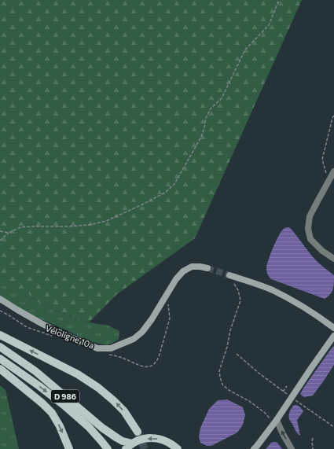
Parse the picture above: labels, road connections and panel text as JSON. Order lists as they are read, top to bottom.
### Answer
{
  "streets": {
    "main road": ["D 986"],
    "path": ["Véloligne 10a"]
  }
}
